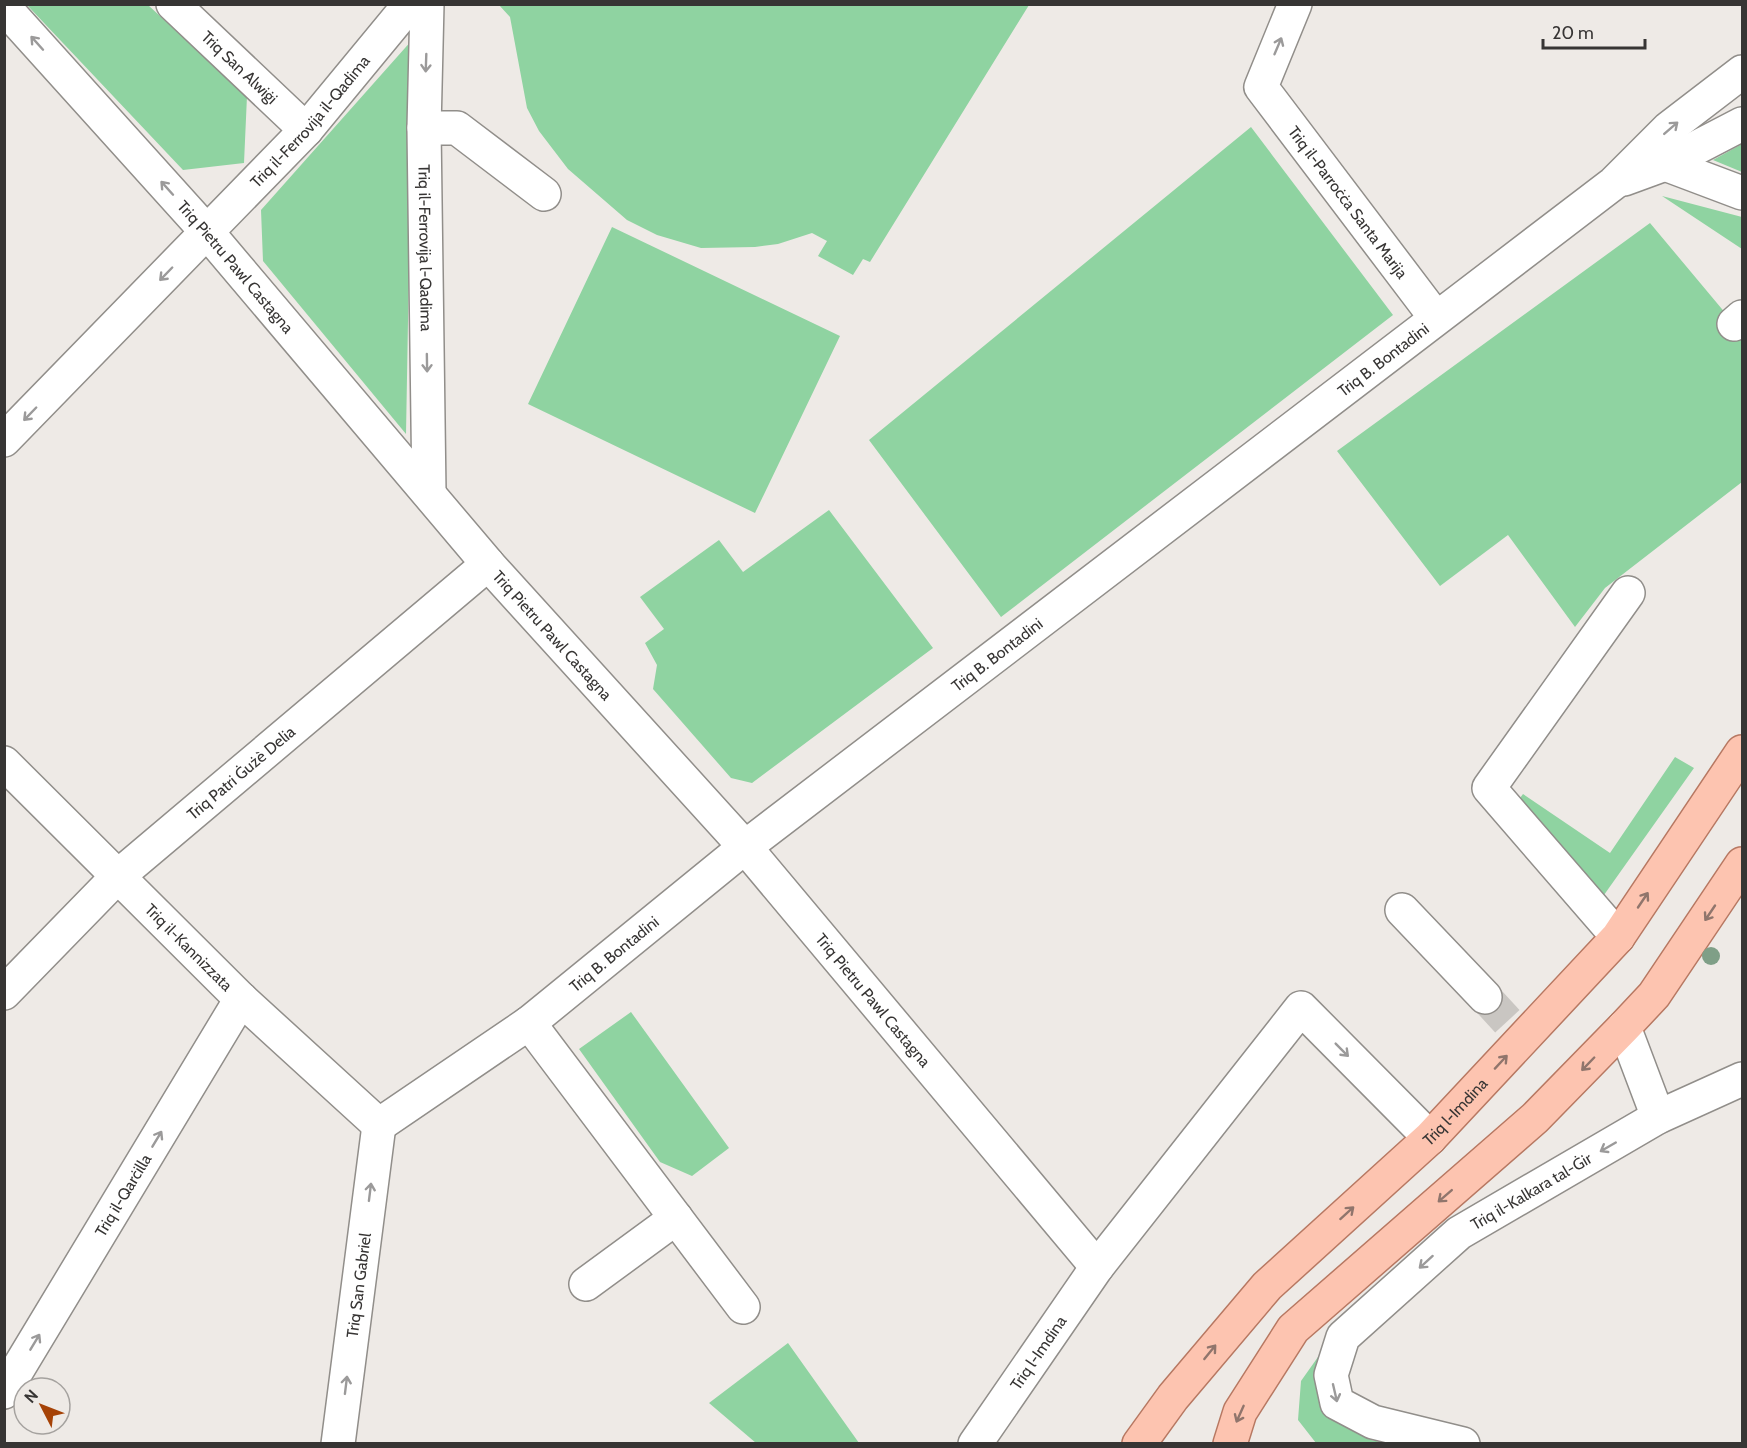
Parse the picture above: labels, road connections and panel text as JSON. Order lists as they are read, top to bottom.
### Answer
{
  "streets": {
    "main road": ["Triq l-Imdina"],
    "street": [
      "Triq San Alwiġi",
      "Triq il-Ferrovija il-Qadima",
      "Triq il-Parroċċa Santa Marija",
      "Triq il-Ferrovija l-Qadima",
      "Triq Pietru Pawl Castagna",
      "Triq B. Bontadini",
      "Triq Patri Ġużè Delia",
      "Triq il-Kannizzata",
      "Triq il-Kalkara tal-Ġir",
      "Triq il-Qarċilla",
      "Triq San Gabriel"
    ]
  },
  "crossings": [
    ["Triq San Alwiġi", "Triq il-Ferrovija il-Qadima"],
    ["Triq il-Ferrovija il-Qadima", "Triq Pietru Pawl Castagna"],
    ["Triq il-Parroċċa Santa Marija", "Triq B. Bontadini"],
    ["Triq il-Ferrovija l-Qadima", "Triq Pietru Pawl Castagna"],
    ["Triq Pietru Pawl Castagna", "Triq B. Bontadini"],
    ["Triq Pietru Pawl Castagna", "Triq Patri Ġużè Delia"],
    ["Triq Pietru Pawl Castagna", "Triq l-Imdina"],
    ["Triq B. Bontadini", "Triq il-Kannizzata"],
    ["Triq B. Bontadini", "Triq San Gabriel"],
    ["Triq Patri Ġużè Delia", "Triq il-Kannizzata"],
    ["Triq il-Kannizzata", "Triq il-Qarċilla"],
    ["Triq il-Kannizzata", "Triq San Gabriel"]
  ],
  "one_way": [
    "Triq il-Parroċċa Santa Marija",
    "Triq il-Ferrovija l-Qadima",
    "Triq il-Qarċilla",
    "Triq San Gabriel"
  ],
  "scale_bar": "20 m",
  "north": "top left"
}
